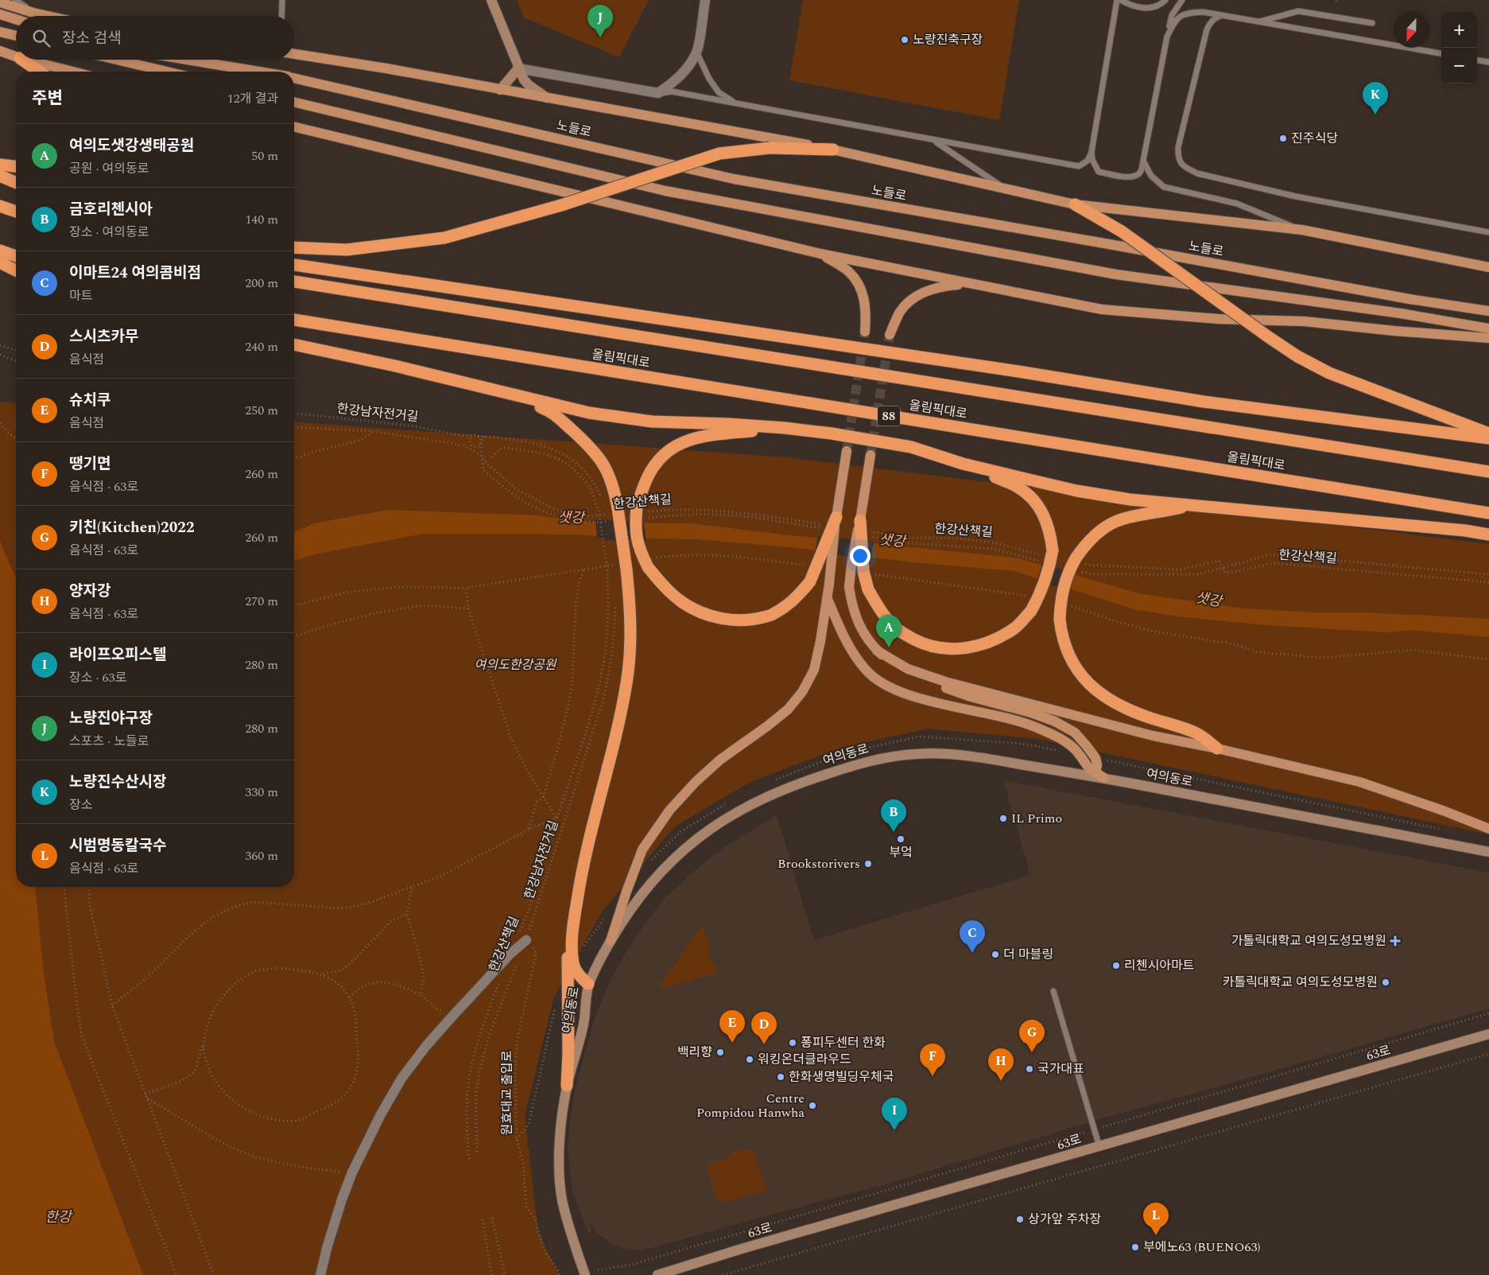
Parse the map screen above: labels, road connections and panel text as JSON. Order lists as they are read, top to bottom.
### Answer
{
  "streets": {
    "highway": ["올림픽대로", "88"],
    "main road": ["노들로", "여의동로", "63로"],
    "path": ["한강남자전거길", "한강산책길", "원효대교 출입로"]
  },
  "crossings": [
    ["한강남자전거길", "한강산책길"],
    ["한강남자전거길", "원효대교 출입로"],
    ["한강산책길", "원효대교 출입로"]
  ],
  "water": ["샛강", "한강"],
  "parks": ["여의도한강공원"],
  "places": {
    "other": [
      "노량진축구장",
      "진주식당",
      "IL Primo",
      "부엌",
      "Brookstorivers",
      "더 마블링",
      "리첸시아마트",
      "카톨릭대학교 여의도성모병원",
      "퐁피두센터 한화",
      "백리향",
      "워킹온더클라우드",
      "국가대표",
      "한화생명빌딩우체국",
      "Centre Pompidou Hanwha",
      "상가앞 주차장",
      "부에노63 (BUENO63)"
    ],
    "health": ["가톨릭대학교 여의도성모병원"]
  },
  "north": "bottom",
  "page": {
    "pins": [
      "J",
      "K",
      "A",
      "B",
      "C",
      "E",
      "D",
      "G",
      "F",
      "H",
      "I",
      "L"
    ],
    "map_buttons": ["+", "−"],
    "search": "장소 검색",
    "heading": ["주변", "12개 결과"],
    "list": [
      {
        "mark": "A",
        "name": "여의도샛강생태공원",
        "note": "공원 · 여의동로",
        "value": "50 m"
      },
      {
        "mark": "B",
        "name": "금호리첸시아",
        "note": "장소 · 여의동로",
        "value": "140 m"
      },
      {
        "mark": "C",
        "name": "이마트24 여의콤비점",
        "note": "마트",
        "value": "200 m"
      },
      {
        "mark": "D",
        "name": "스시츠카무",
        "note": "음식점",
        "value": "240 m"
      },
      {
        "mark": "E",
        "name": "슈치쿠",
        "note": "음식점",
        "value": "250 m"
      },
      {
        "mark": "F",
        "name": "땡기면",
        "note": "음식점 · 63로",
        "value": "260 m"
      },
      {
        "mark": "G",
        "name": "키친(Kitchen)2022",
        "note": "음식점 · 63로",
        "value": "260 m"
      },
      {
        "mark": "H",
        "name": "양자강",
        "note": "음식점 · 63로",
        "value": "270 m"
      },
      {
        "mark": "I",
        "name": "라이프오피스텔",
        "note": "장소 · 63로",
        "value": "280 m"
      },
      {
        "mark": "J",
        "name": "노량진야구장",
        "note": "스포츠 · 노들로",
        "value": "280 m"
      },
      {
        "mark": "K",
        "name": "노량진수산시장",
        "note": "장소",
        "value": "330 m"
      },
      {
        "mark": "L",
        "name": "시범명동칼국수",
        "note": "음식점 · 63로",
        "value": "360 m"
      }
    ]
  }
}
